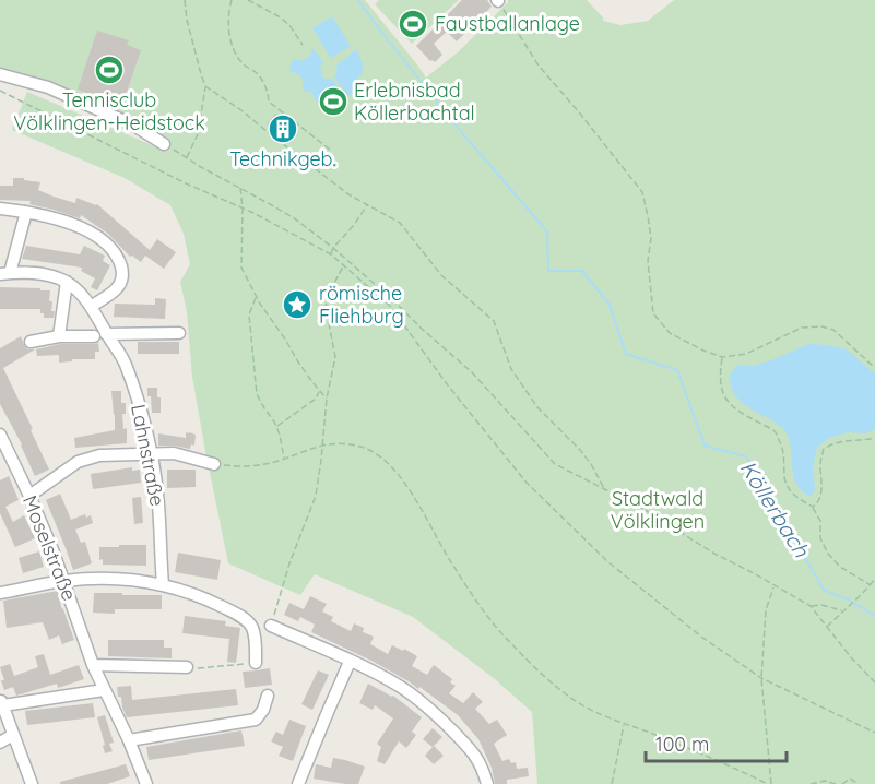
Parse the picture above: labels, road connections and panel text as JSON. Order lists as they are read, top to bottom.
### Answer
{
  "streets": {
    "street": ["Lahnstraße", "Moselstraße"]
  },
  "water": ["Köllerbach"],
  "parks": ["Stadtwald Völklingen"],
  "places": {
    "sports": ["Faustballanlage", "Tennisclub Völklingen-Heidstock", "Erlebnisbad Köllerbachtal"],
    "building": ["Technikgeb."],
    "place": ["römische Fliehburg"]
  },
  "scale_bar": "100 m"
}
